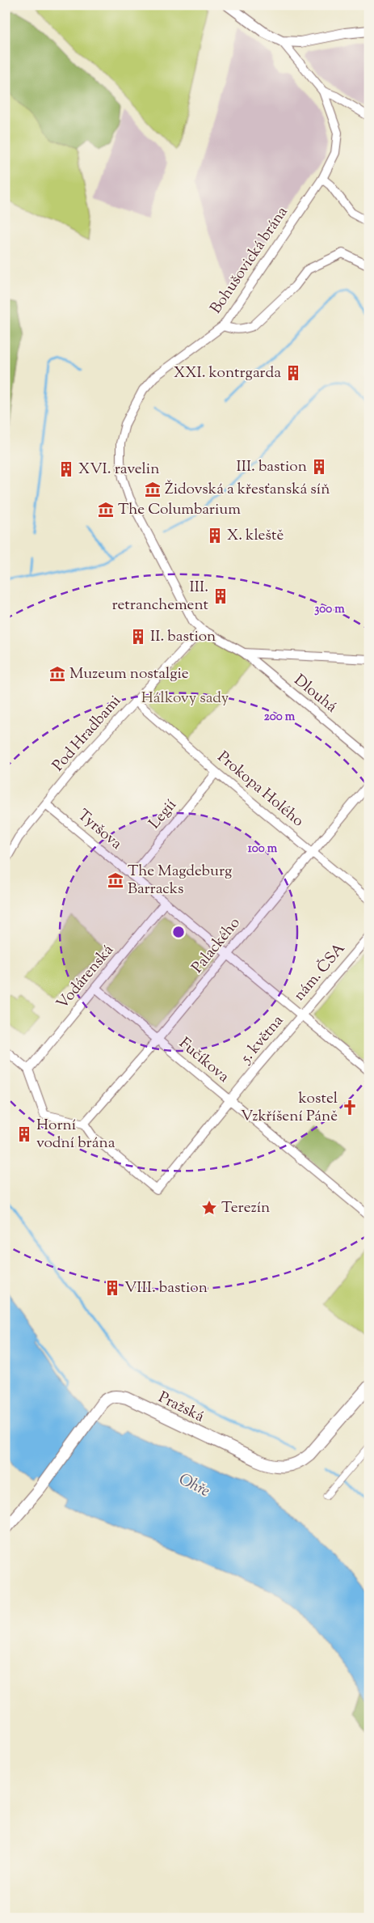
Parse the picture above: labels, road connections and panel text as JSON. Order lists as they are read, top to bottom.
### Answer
{
  "streets": {
    "main road": ["Pražská"],
    "street": [
      "Bohušovická brána",
      "Dlouhá",
      "Pod Hradbami",
      "Prokopa Holého",
      "Legií",
      "Tyršova",
      "Palackého",
      "nám. ČSA",
      "Vodárenská",
      "5. května",
      "Fučíkova"
    ]
  },
  "crossings": [
    ["Bohušovická brána", "Dlouhá"],
    ["Bohušovická brána", "Pod Hradbami"],
    ["Dlouhá", "Pod Hradbami"],
    ["Pod Hradbami", "Prokopa Holého"],
    ["Pod Hradbami", "Tyršova"],
    ["Prokopa Holého", "Legií"],
    ["Prokopa Holého", "Palackého"],
    ["Legií", "Tyršova"],
    ["Tyršova", "Palackého"],
    ["Tyršova", "nám. ČSA"],
    ["Tyršova", "Vodárenská"],
    ["Tyršova", "5. května"],
    ["Palackého", "Fučíkova"],
    ["nám. ČSA", "5. května"],
    ["Vodárenská", "Fučíkova"],
    ["5. května", "Fučíkova"]
  ],
  "water": ["Ohře"],
  "parks": ["Hálkovy sady"],
  "places": {
    "building": [
      "XXI. kontrgarda",
      "III. bastion",
      "XVI. ravelin",
      "X. kleště",
      "III. retranchement",
      "II. bastion",
      "Horní vodní brána",
      "VIII. bastion"
    ],
    "museum": [
      "Židovská a křesťanská síň",
      "The Columbarium",
      "Muzeum nostalgie",
      "The Magdeburg Barracks"
    ],
    "church": ["kostel Vzkříšení Páně"],
    "place": ["Terezín"]
  },
  "rings": ["300 m", "200 m", "100 m"]
}
